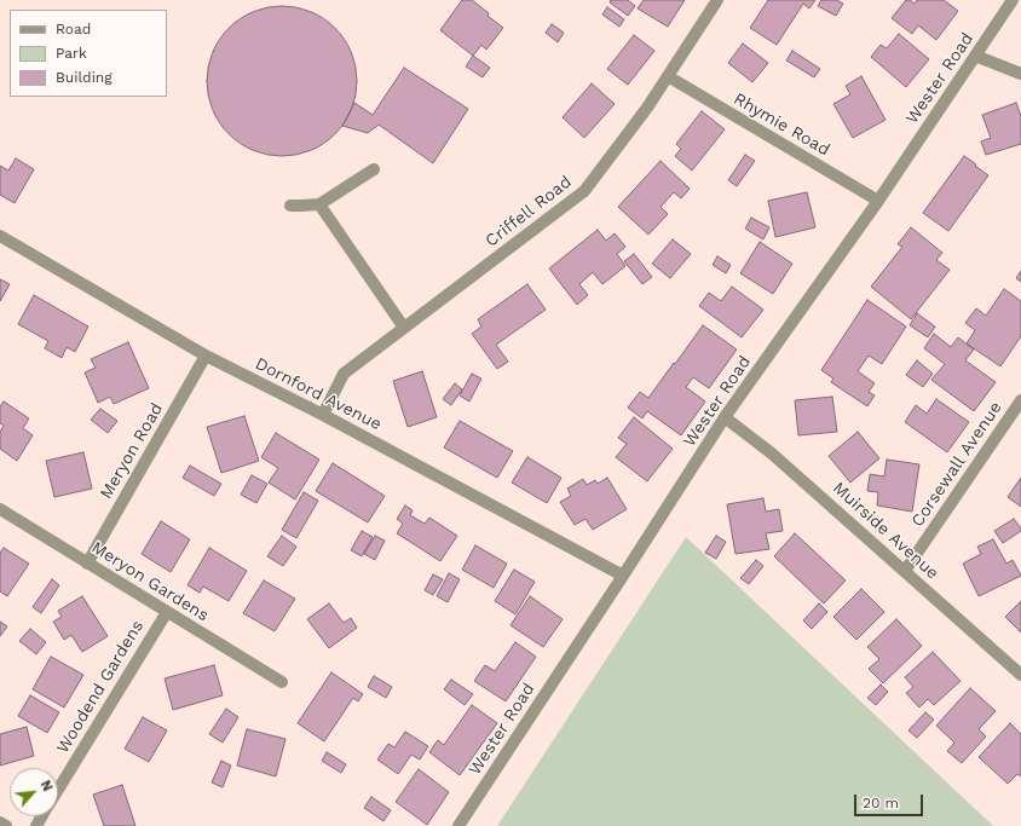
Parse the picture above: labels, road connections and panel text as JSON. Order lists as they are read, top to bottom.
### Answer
{
  "streets": {
    "street": [
      "Wester Road",
      "Rhymie Road",
      "Criffell Road",
      "Dornford Avenue",
      "Meryon Road",
      "Corsewall Avenue",
      "Muirside Avenue",
      "Meryon Gardens",
      "Woodend Gardens"
    ]
  },
  "crossings": [
    ["Wester Road", "Rhymie Road"],
    ["Wester Road", "Dornford Avenue"],
    ["Wester Road", "Muirside Avenue"],
    ["Rhymie Road", "Criffell Road"],
    ["Criffell Road", "Dornford Avenue"],
    ["Dornford Avenue", "Meryon Road"],
    ["Meryon Road", "Meryon Gardens"],
    ["Corsewall Avenue", "Muirside Avenue"],
    ["Meryon Gardens", "Woodend Gardens"]
  ],
  "legend": ["Road", "Park", "Building"],
  "scale_bar": "20 m",
  "north": "top right"
}
